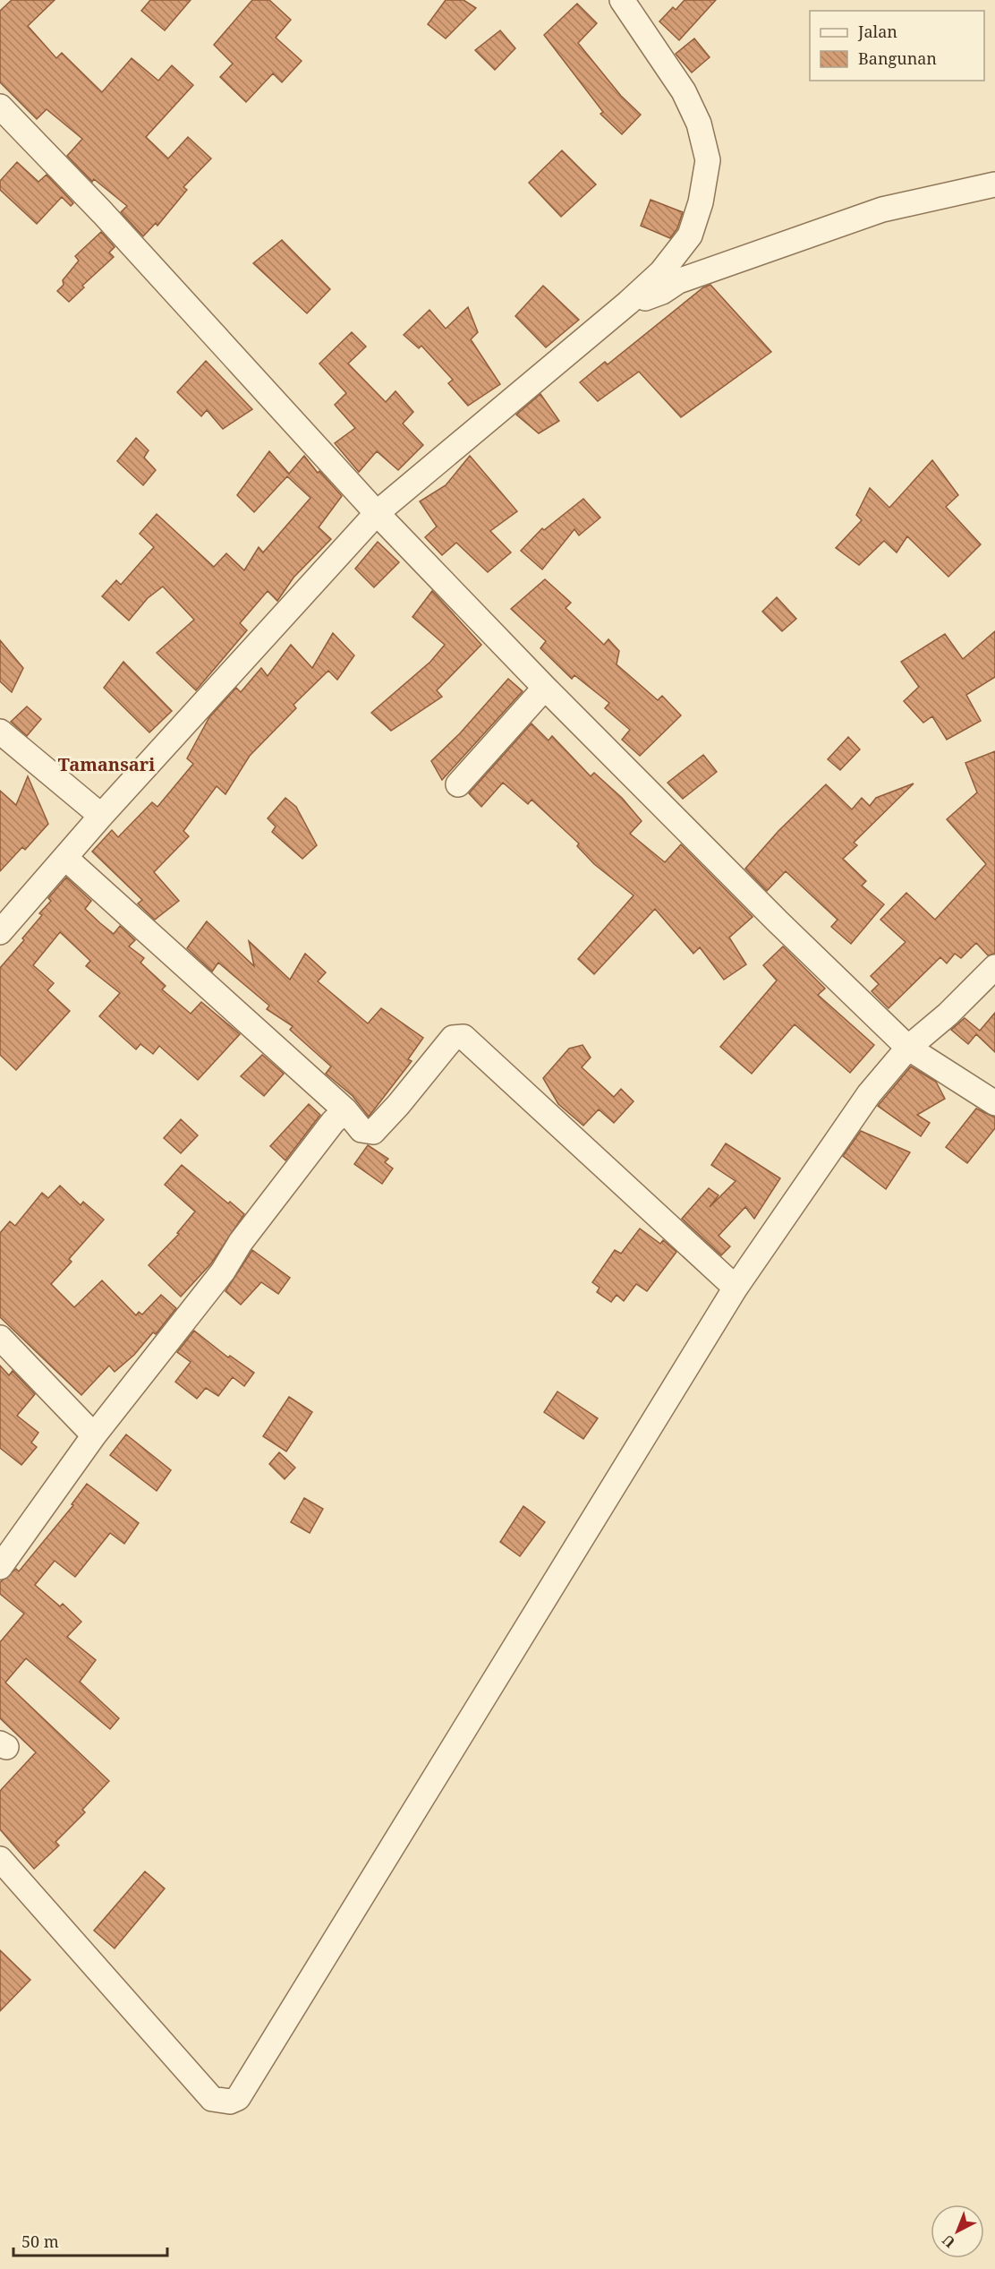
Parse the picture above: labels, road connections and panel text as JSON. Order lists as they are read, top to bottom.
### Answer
{
  "districts": ["Tamansari"],
  "legend": ["Jalan", "Bangunan"],
  "scale_bar": "50 m",
  "north": "bottom left"
}
